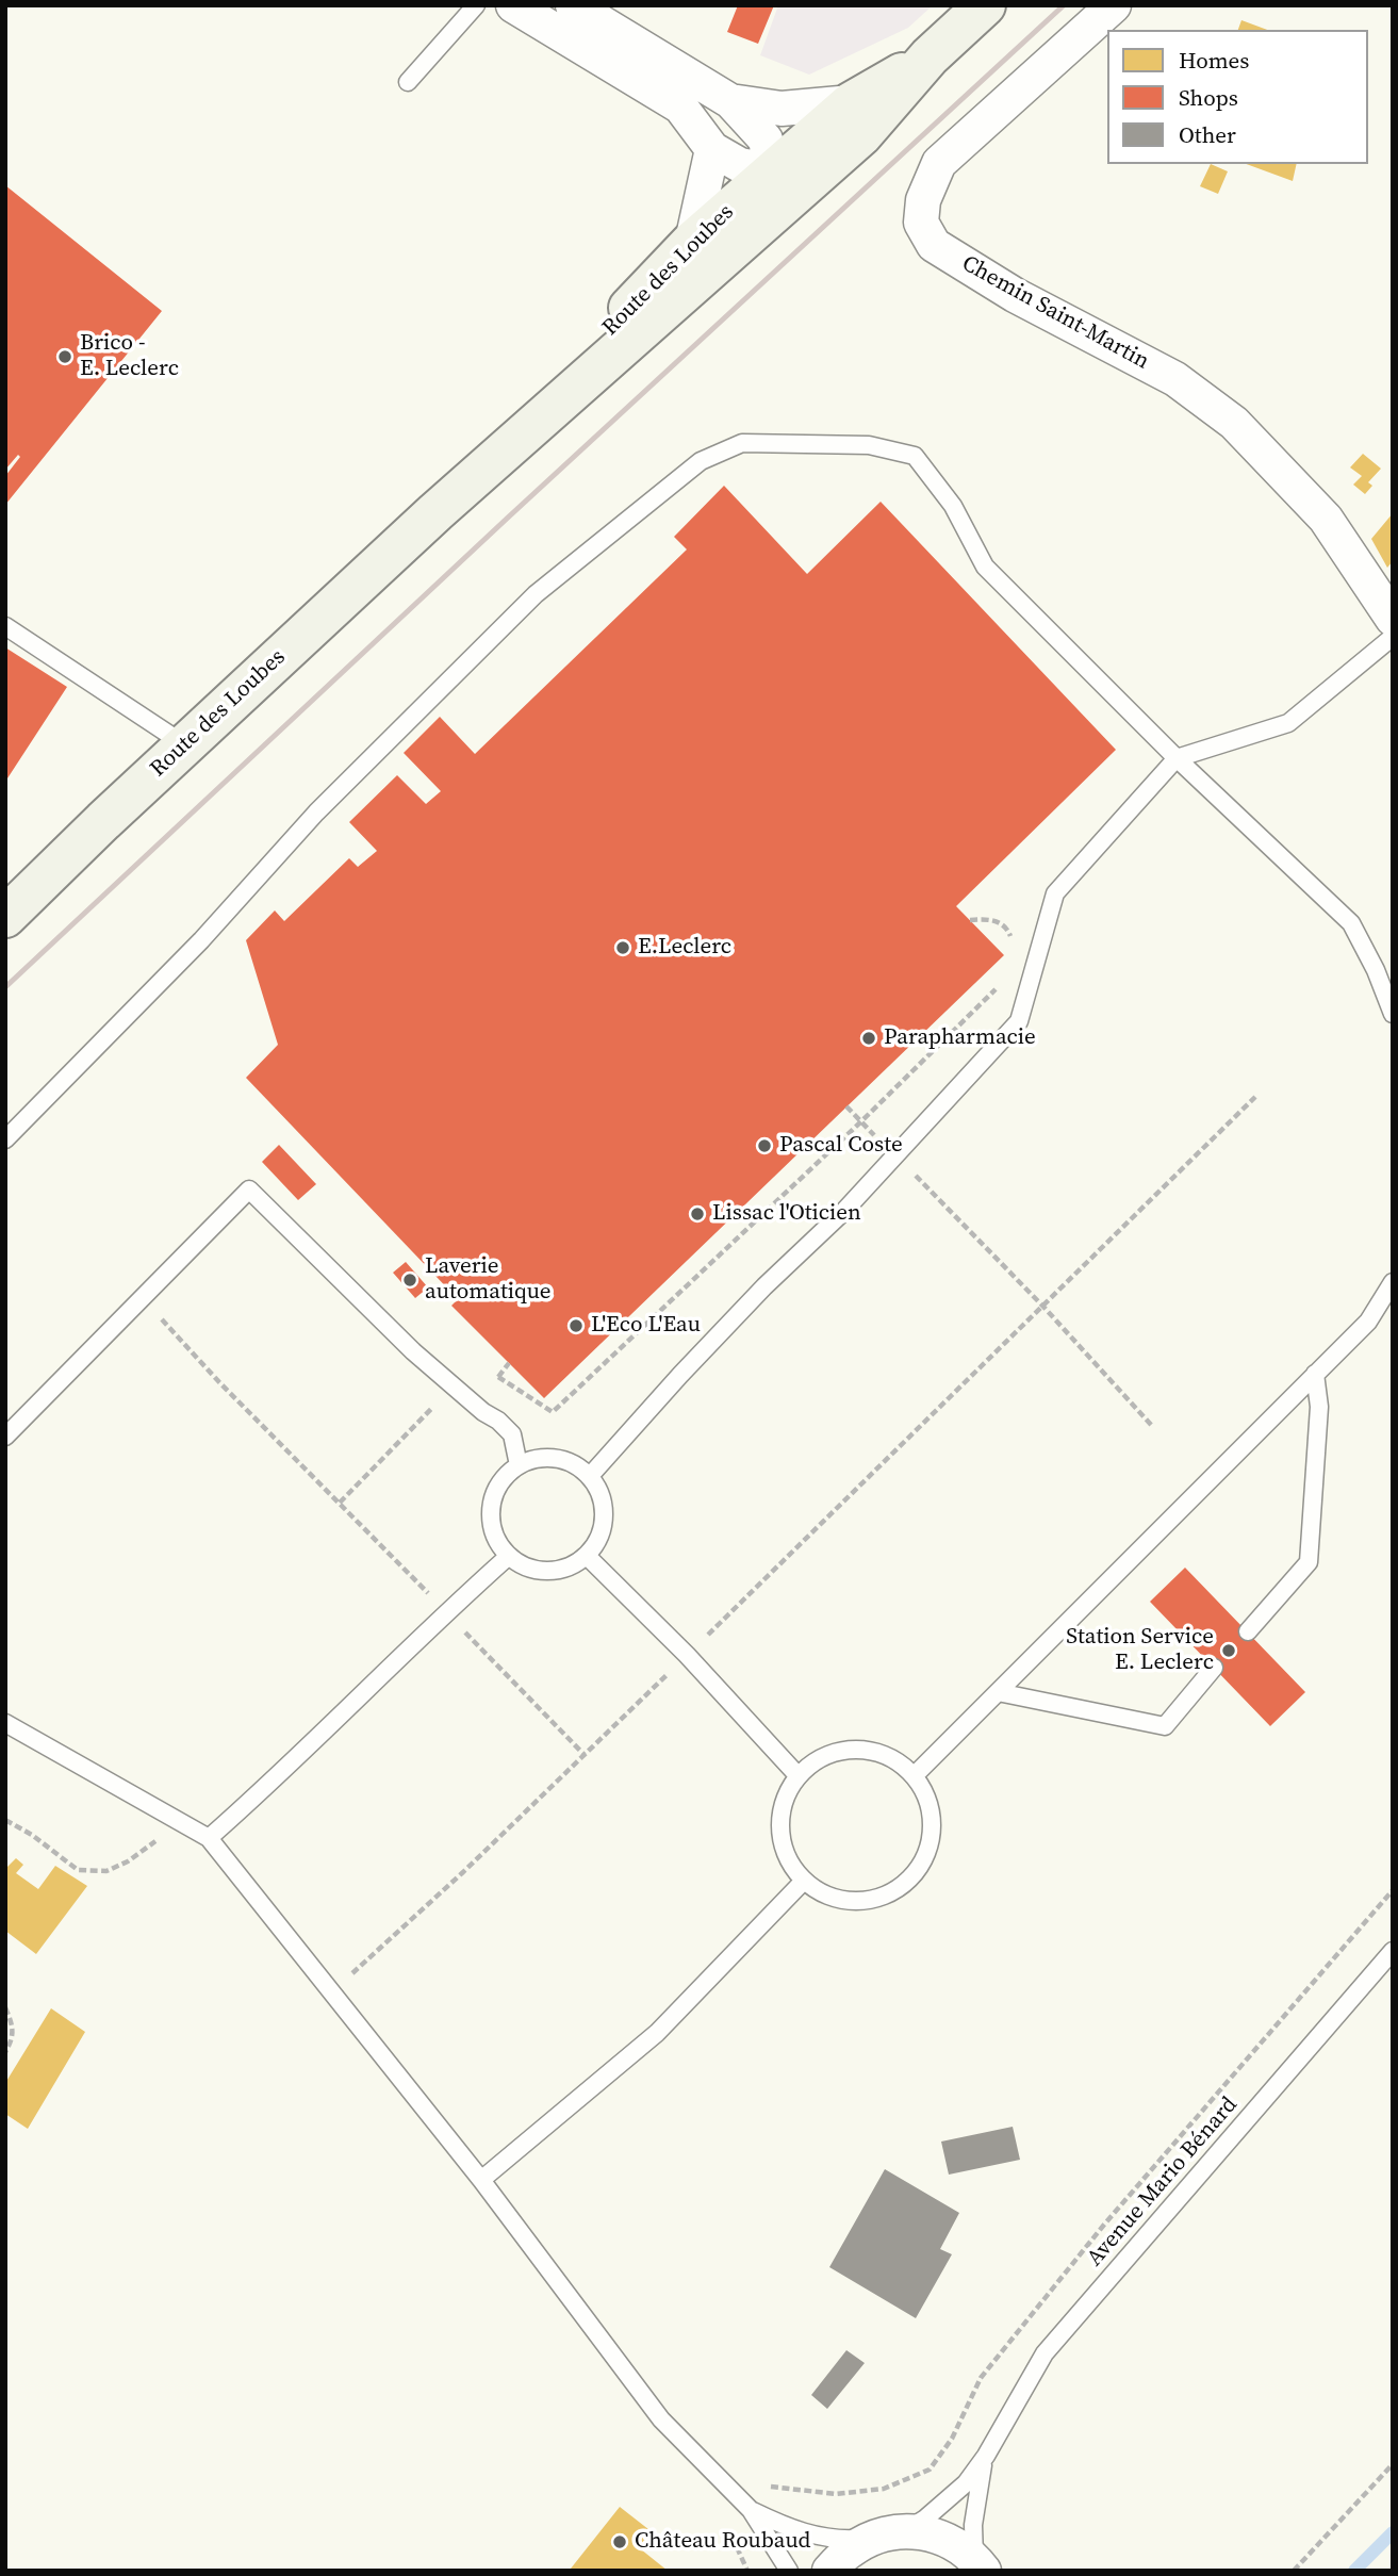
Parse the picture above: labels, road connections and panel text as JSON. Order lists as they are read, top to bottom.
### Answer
{
  "streets": {
    "main road": ["Route des Loubes"],
    "street": ["Chemin Saint-Martin"],
    "lane": ["Avenue Mario Bénard"]
  },
  "places": [
    "Brico - E. Leclerc",
    "E.Leclerc",
    "Parapharmacie",
    "Pascal Coste",
    "Lissac l'Oticien",
    "Laverie automatique",
    "L'Eco L'Eau",
    "Station Service E. Leclerc",
    "Château Roubaud"
  ],
  "legend": ["Homes", "Shops", "Other"]
}
